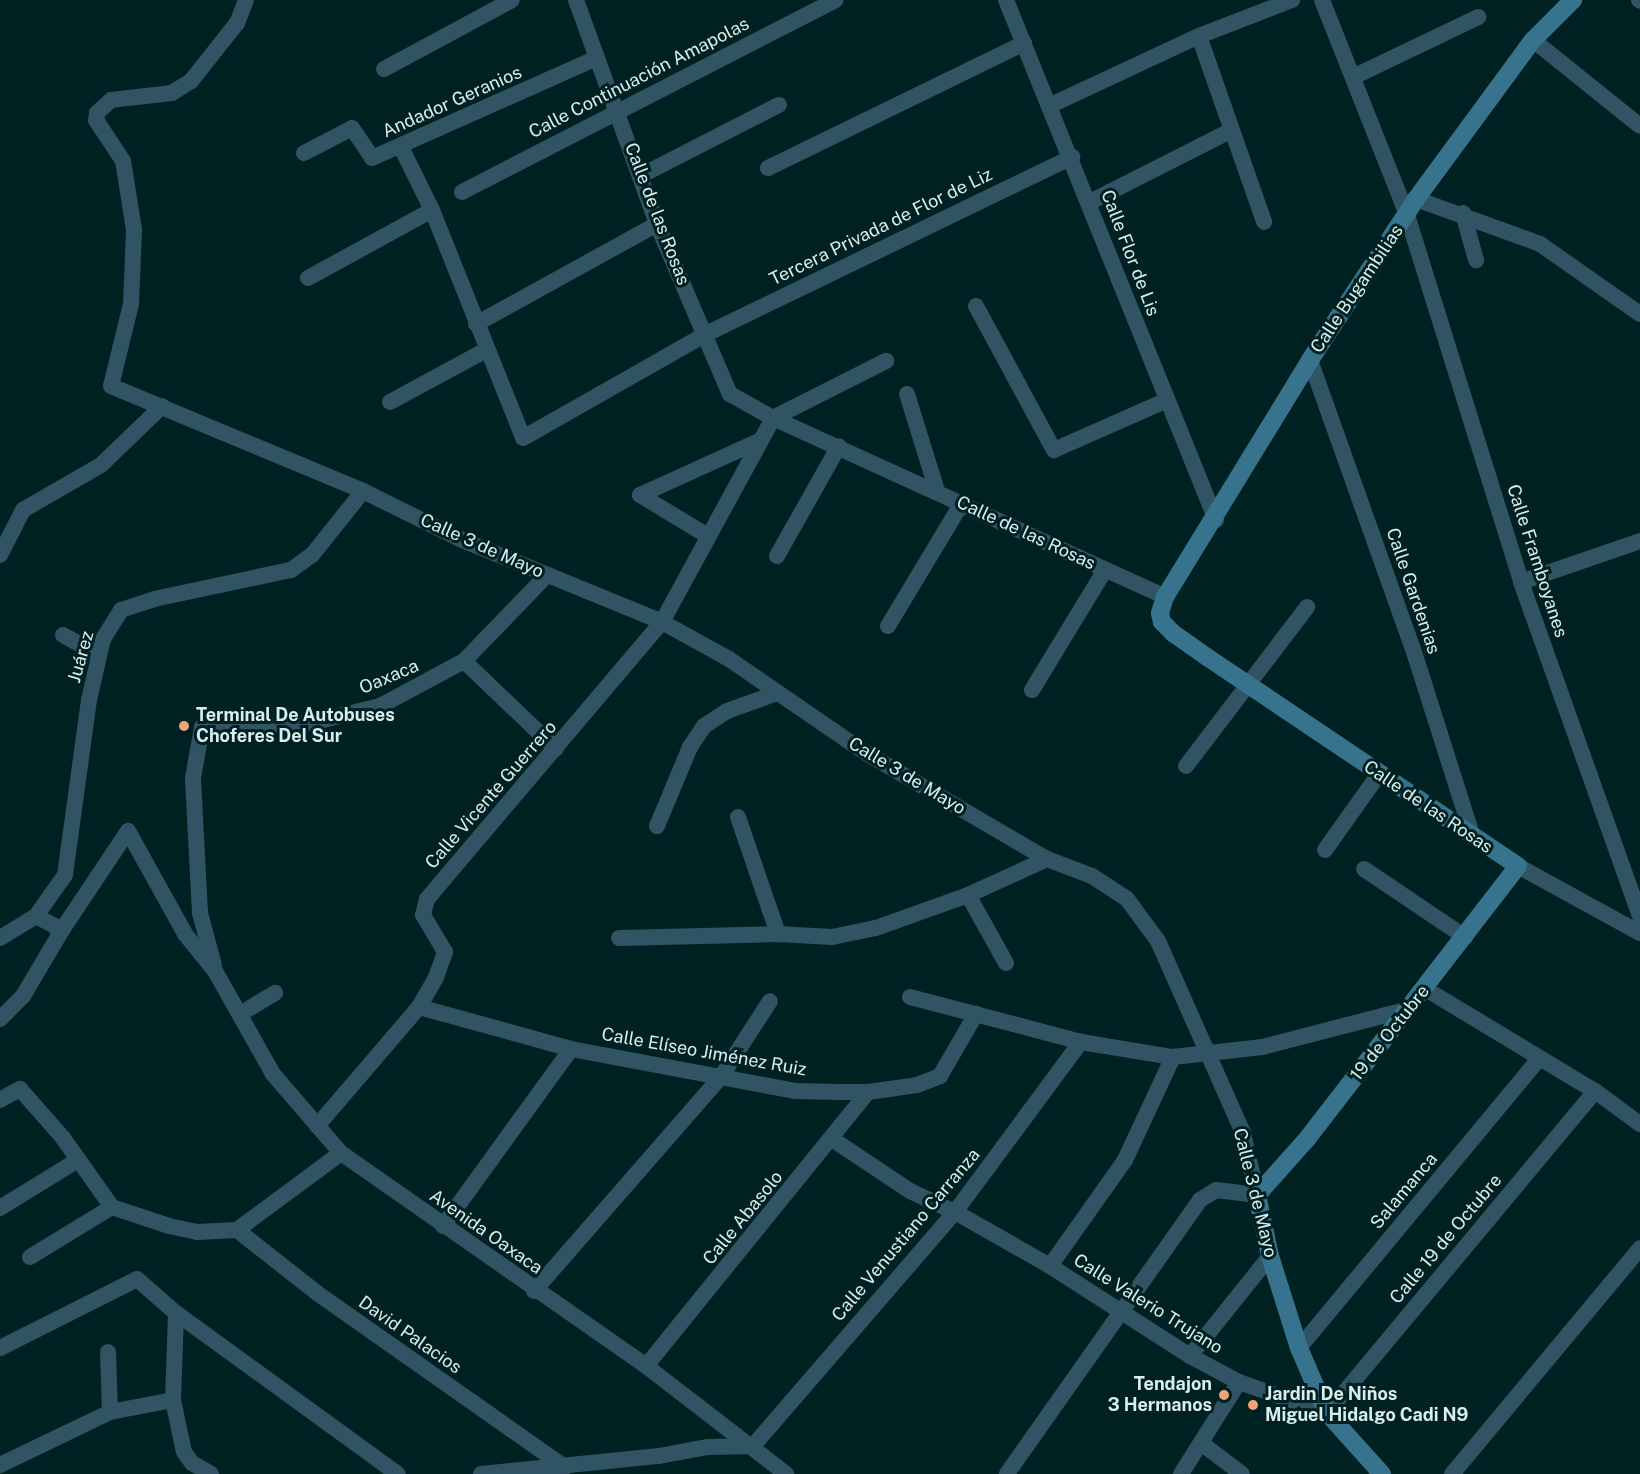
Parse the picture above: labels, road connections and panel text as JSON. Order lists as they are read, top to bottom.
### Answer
{
  "streets": {
    "street": [
      "Calle Continuación Amapolas",
      "Andador Geranios",
      "Calle de las Rosas",
      "Tercera Privada de Flor de Liz",
      "Calle Flor de Lis",
      "Calle Bugambilias",
      "Calle 3 de Mayo",
      "Calle Framboyanes",
      "Calle Gardenias",
      "Juárez",
      "Oaxaca",
      "Calle Vicente Guerrero",
      "19 de Octubre",
      "Calle Elíseo Jiménez Ruiz",
      "Salamanca",
      "Calle Abasolo",
      "Avenida Oaxaca",
      "Calle Venustiano Carranza",
      "Calle 19 de Octubre",
      "Calle Valerio Trujano",
      "David Palacios"
    ]
  },
  "crossings": [
    ["Calle Continuación Amapolas", "Calle de las Rosas"],
    ["Andador Geranios", "Calle de las Rosas"],
    ["Calle de las Rosas", "Tercera Privada de Flor de Liz"],
    ["Calle de las Rosas", "Calle Bugambilias"],
    ["Calle de las Rosas", "Calle Gardenias"],
    ["Calle de las Rosas", "Calle Vicente Guerrero"],
    ["Calle de las Rosas", "19 de Octubre"],
    ["Tercera Privada de Flor de Liz", "Calle Flor de Lis"],
    ["Calle Flor de Lis", "Calle Bugambilias"],
    ["Calle Bugambilias", "Calle Framboyanes"],
    ["Calle Bugambilias", "Calle Gardenias"],
    ["Calle 3 de Mayo", "Juárez"],
    ["Calle 3 de Mayo", "Oaxaca"],
    ["Calle 3 de Mayo", "Calle Vicente Guerrero"],
    ["Calle 3 de Mayo", "19 de Octubre"],
    ["Calle 3 de Mayo", "Salamanca"],
    ["Calle 3 de Mayo", "Calle 19 de Octubre"],
    ["Calle 3 de Mayo", "Calle Valerio Trujano"],
    ["Oaxaca", "Avenida Oaxaca"],
    ["Calle Vicente Guerrero", "Calle Elíseo Jiménez Ruiz"],
    ["Calle Elíseo Jiménez Ruiz", "Calle Abasolo"],
    ["Calle Abasolo", "Avenida Oaxaca"],
    ["Calle Abasolo", "Calle Valerio Trujano"],
    ["Avenida Oaxaca", "Calle Venustiano Carranza"],
    ["Calle Venustiano Carranza", "Calle Valerio Trujano"],
    ["Calle 19 de Octubre", "Calle Valerio Trujano"]
  ],
  "places": ["Terminal De Autobuses Choferes Del Sur", "Tendajon 3 Hermanos", "Jardin De Niños Miguel Hidalgo Cadi N9"]
}
